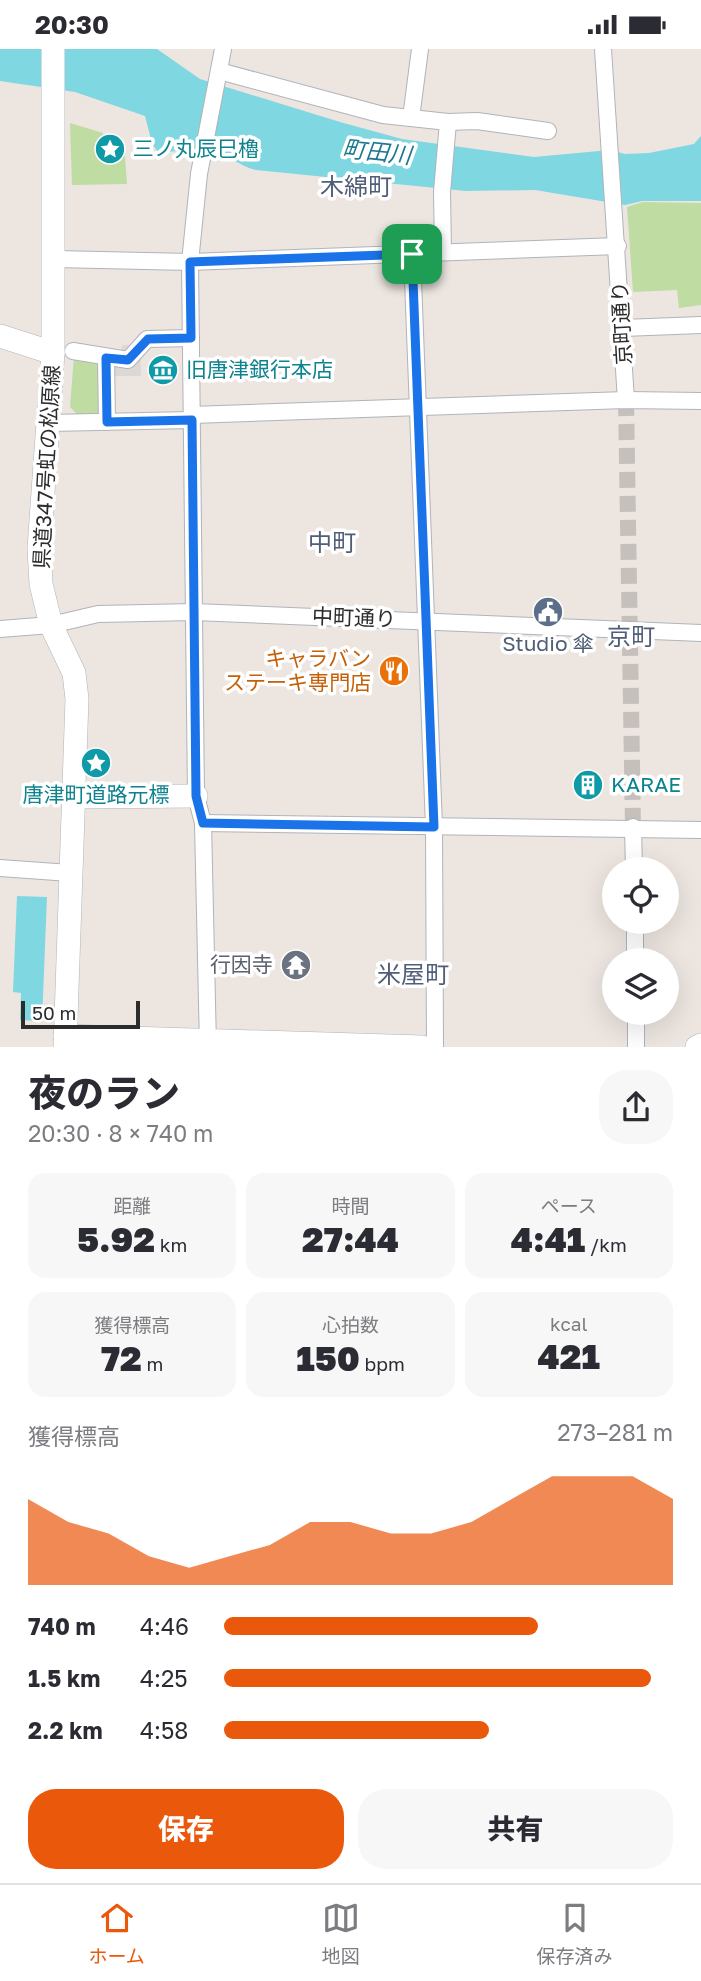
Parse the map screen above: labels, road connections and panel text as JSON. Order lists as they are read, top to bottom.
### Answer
{
  "streets": {
    "main road": ["県道347号虹の松原線"],
    "street": ["京町通り", "中町通り"]
  },
  "crossings": [
    ["県道347号虹の松原線", "中町通り"]
  ],
  "districts": [
    "木綿町",
    "中町",
    "京町",
    "米屋町"
  ],
  "water": ["町田川"],
  "places": {
    "place": ["三ノ丸辰巳櫓", "唐津町道路元標"],
    "museum": ["旧唐津銀行本店"],
    "public building": ["Studio 傘"],
    "restaurant": ["キャラバン ステーキ専門店"],
    "building": ["KARAE"],
    "temple": ["行因寺"]
  },
  "scale_bar": "50 m",
  "page": {
    "status": "20:30",
    "scale": "50 m",
    "heading": ["夜のラン", "20:30 · 8 × 740 m"],
    "stats": [
      ["距離", "5.92 km"],
      ["時間", "27:44"],
      ["ペース", "4:41 /km"],
      ["獲得標高", "72 m"],
      ["心拍数", "150 bpm"],
      ["kcal", "421"]
    ],
    "chart": ["獲得標高", "273–281 m"],
    "list": [
      {
        "name": "740 m",
        "note": "4:46"
      },
      {
        "name": "1.5 km",
        "note": "4:25"
      },
      {
        "name": "2.2 km",
        "note": "4:58"
      }
    ],
    "buttons": ["保存", "共有"],
    "tabs": ["ホーム", "地図", "保存済み"]
  }
}
